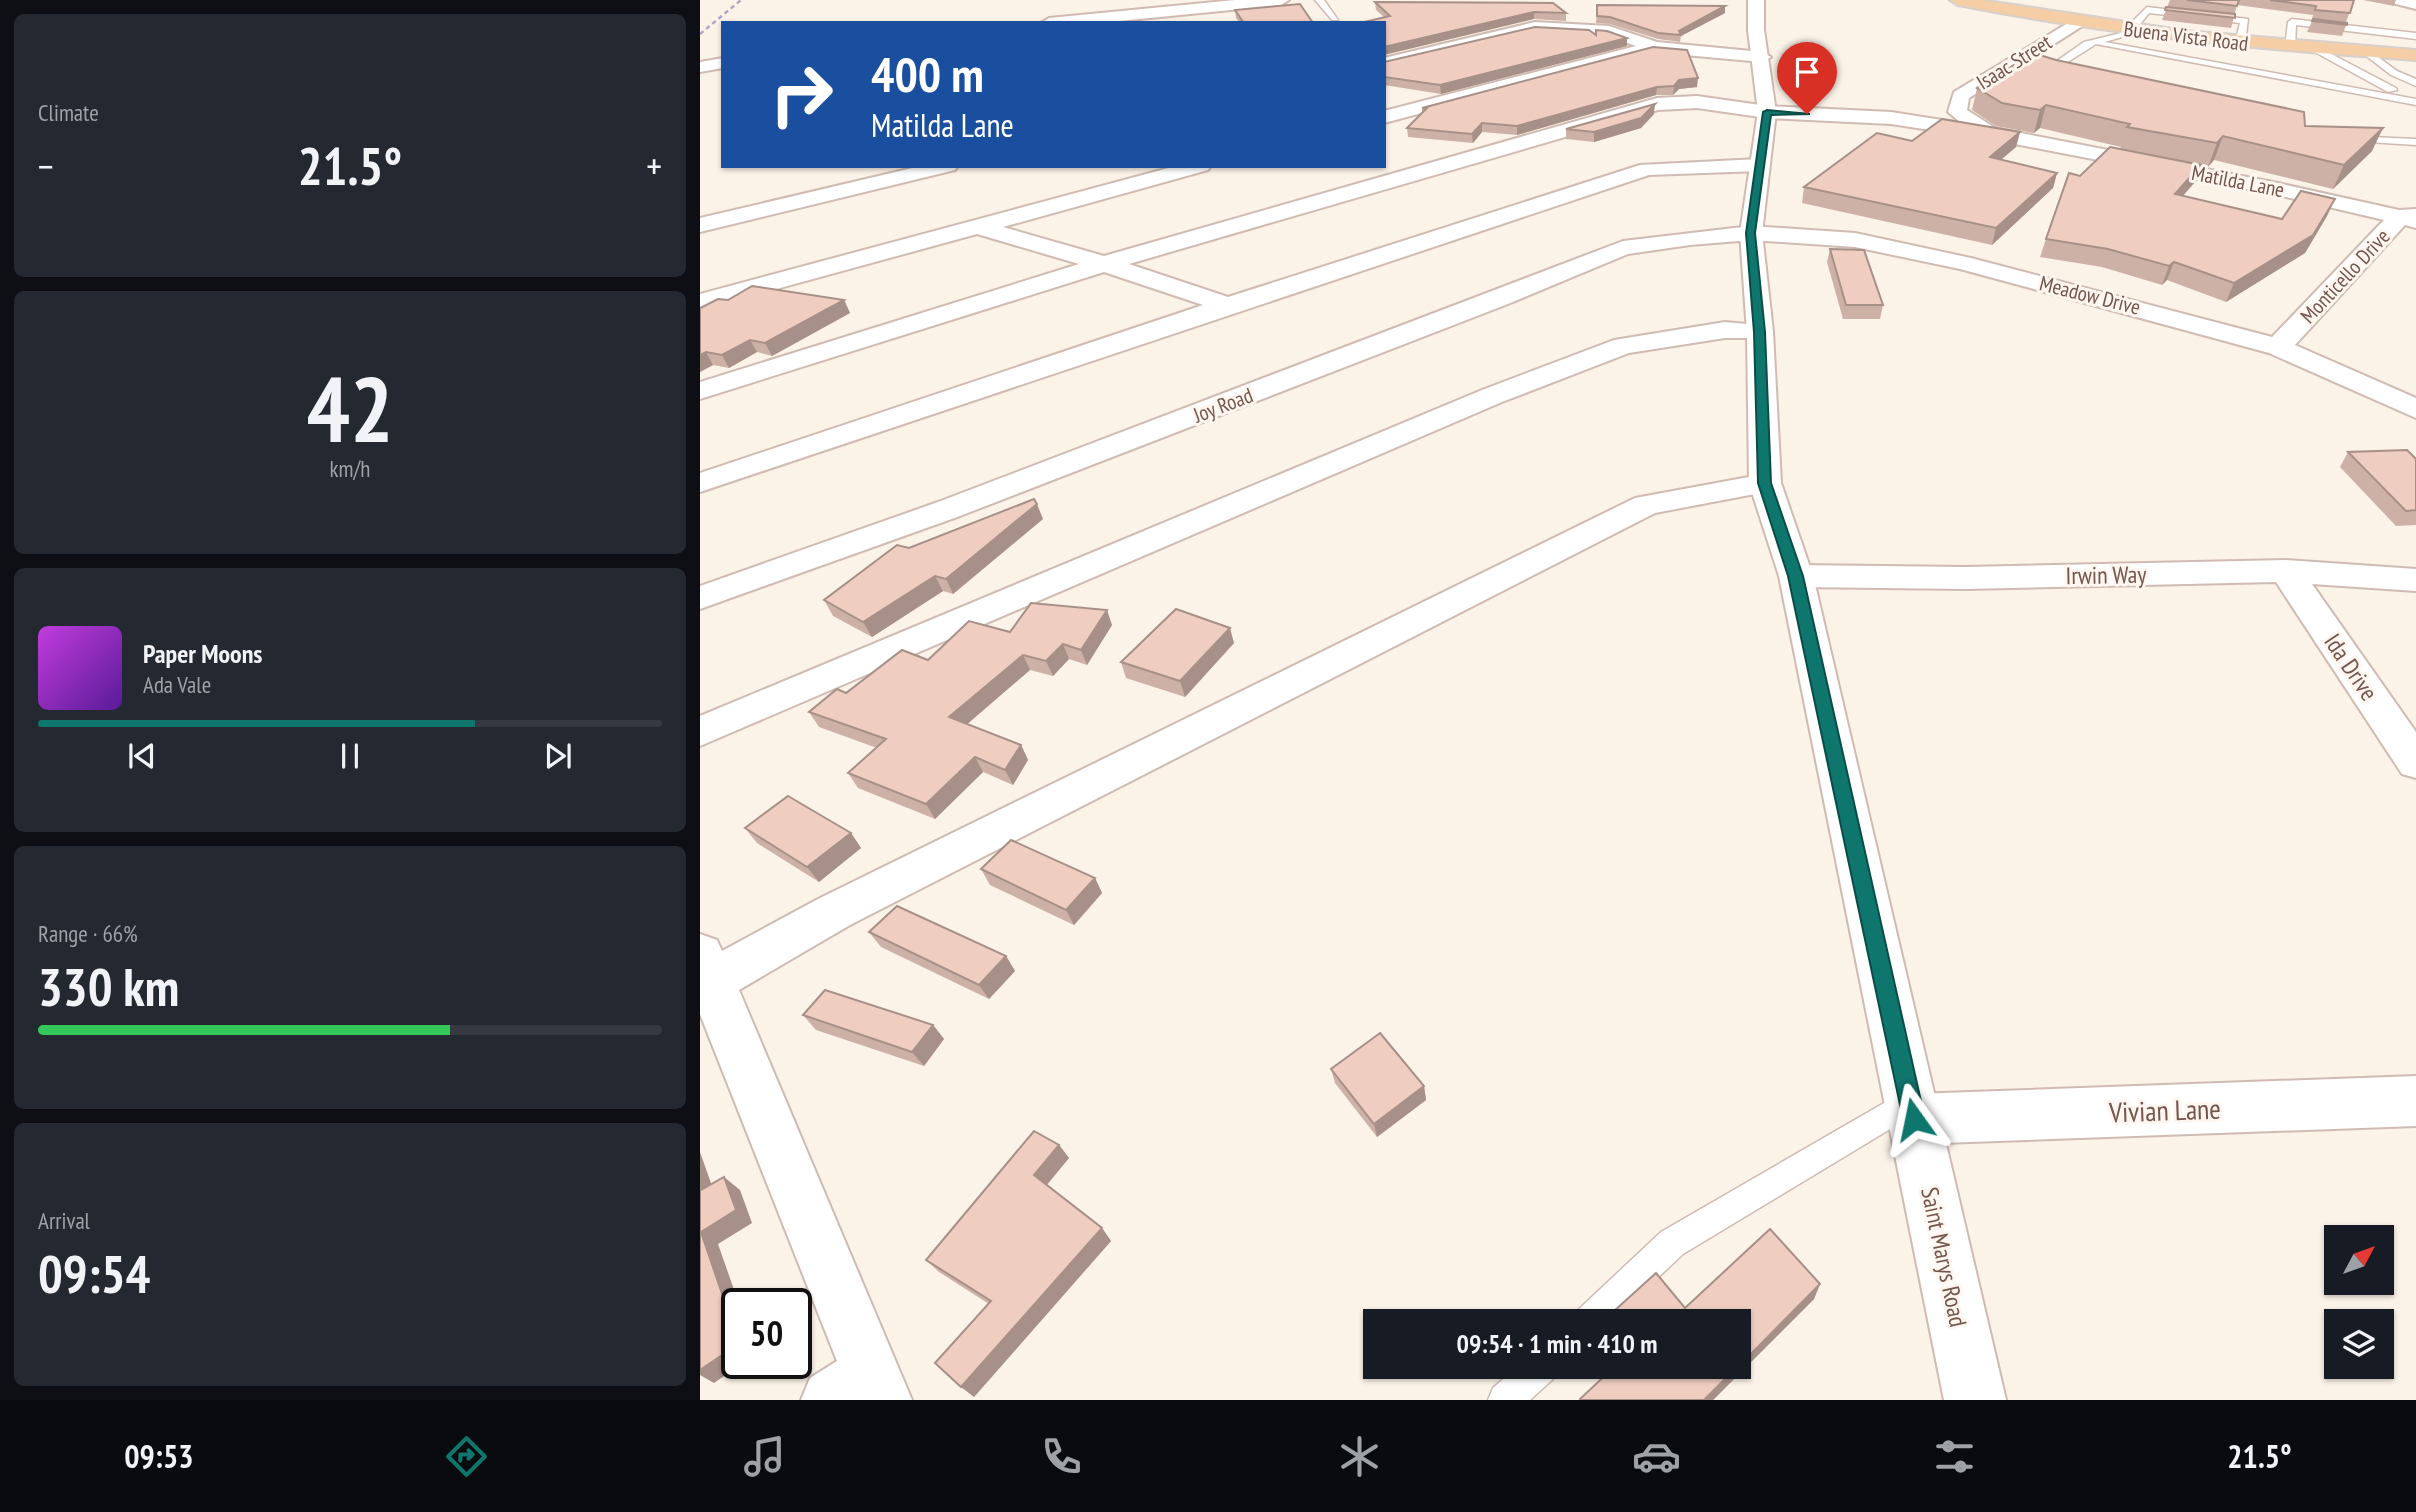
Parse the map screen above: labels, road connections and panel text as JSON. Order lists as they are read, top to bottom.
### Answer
{
  "streets": {
    "main road": ["Buena Vista Road"],
    "street": [
      "Isaac Street",
      "Matilda Lane",
      "Monticello Drive",
      "Meadow Drive",
      "Joy Road",
      "Irwin Way",
      "Ida Drive",
      "Vivian Lane",
      "Saint Marys Road"
    ]
  },
  "crossings": [
    ["Buena Vista Road", "Isaac Street"],
    ["Isaac Street", "Matilda Lane"],
    ["Matilda Lane", "Monticello Drive"],
    ["Matilda Lane", "Saint Marys Road"],
    ["Monticello Drive", "Meadow Drive"],
    ["Meadow Drive", "Joy Road"],
    ["Meadow Drive", "Saint Marys Road"],
    ["Joy Road", "Saint Marys Road"],
    ["Irwin Way", "Ida Drive"],
    ["Irwin Way", "Saint Marys Road"],
    ["Vivian Lane", "Saint Marys Road"]
  ],
  "north": "top right",
  "page": {
    "tile": [
      "Climate",
      ["42", "km/h"],
      ["Range · 66%", "330 km"],
      ["Arrival", "09:54"]
    ],
    "turn": ["400 m", "Matilda Lane"],
    "heat": ["−", "21.5°", "+"],
    "song": ["Paper Moons", "Ada Vale"],
    "limit": "50",
    "trip": "09:54 · 1 min · 410 m",
    "tabs": ["09:53", "21.5°"]
  }
}
